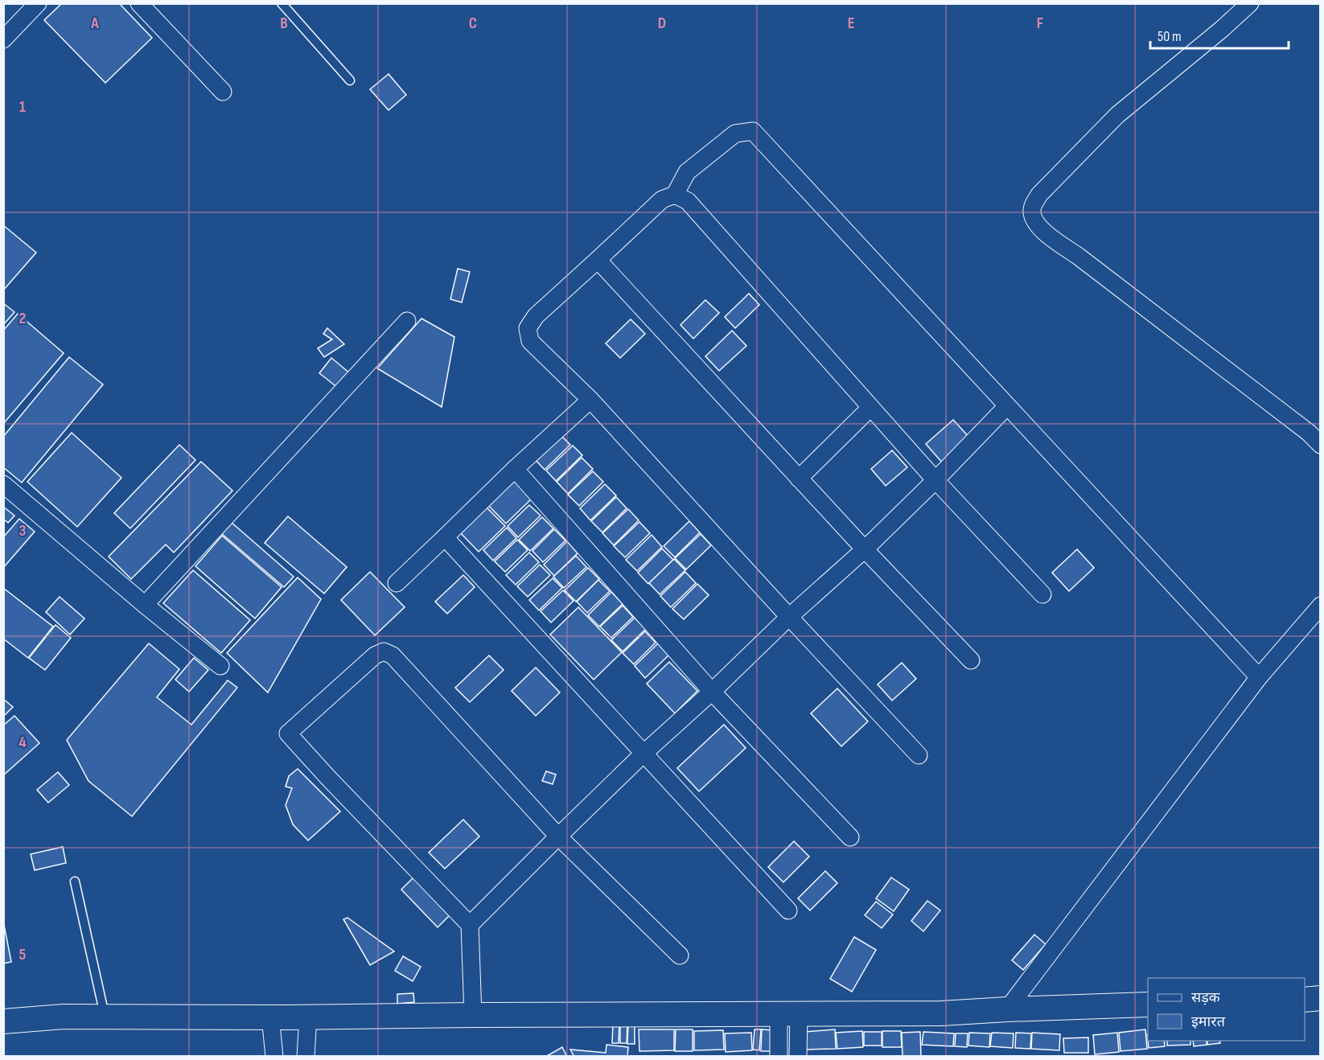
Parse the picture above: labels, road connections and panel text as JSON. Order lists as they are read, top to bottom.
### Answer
{
  "legend": ["सड़क", "इमारत"],
  "scale_bar": "50 m",
  "grid": {
    "columns": [
      "A",
      "B",
      "C",
      "D",
      "E",
      "F"
    ],
    "rows": [
      "1",
      "2",
      "3",
      "4",
      "5"
    ]
  }
}
